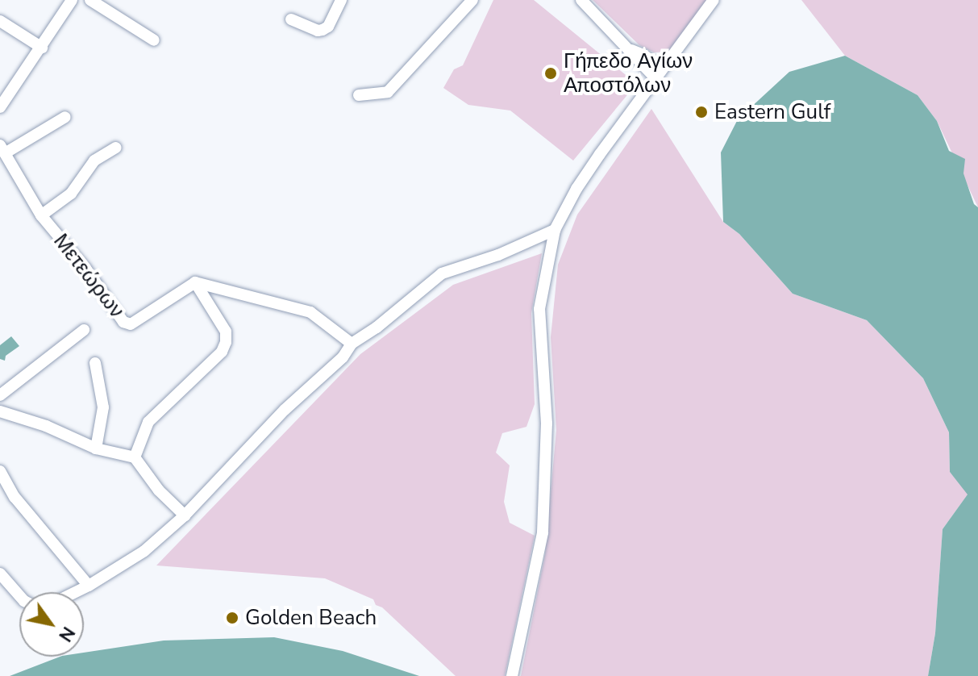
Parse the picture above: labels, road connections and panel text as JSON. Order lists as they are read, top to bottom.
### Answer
{
  "streets": {
    "street": ["Μετεώρων"]
  },
  "places": ["Γήπεδο Αγίων Αποστόλων", "Eastern Gulf", "Golden Beach"],
  "north": "bottom right"
}
